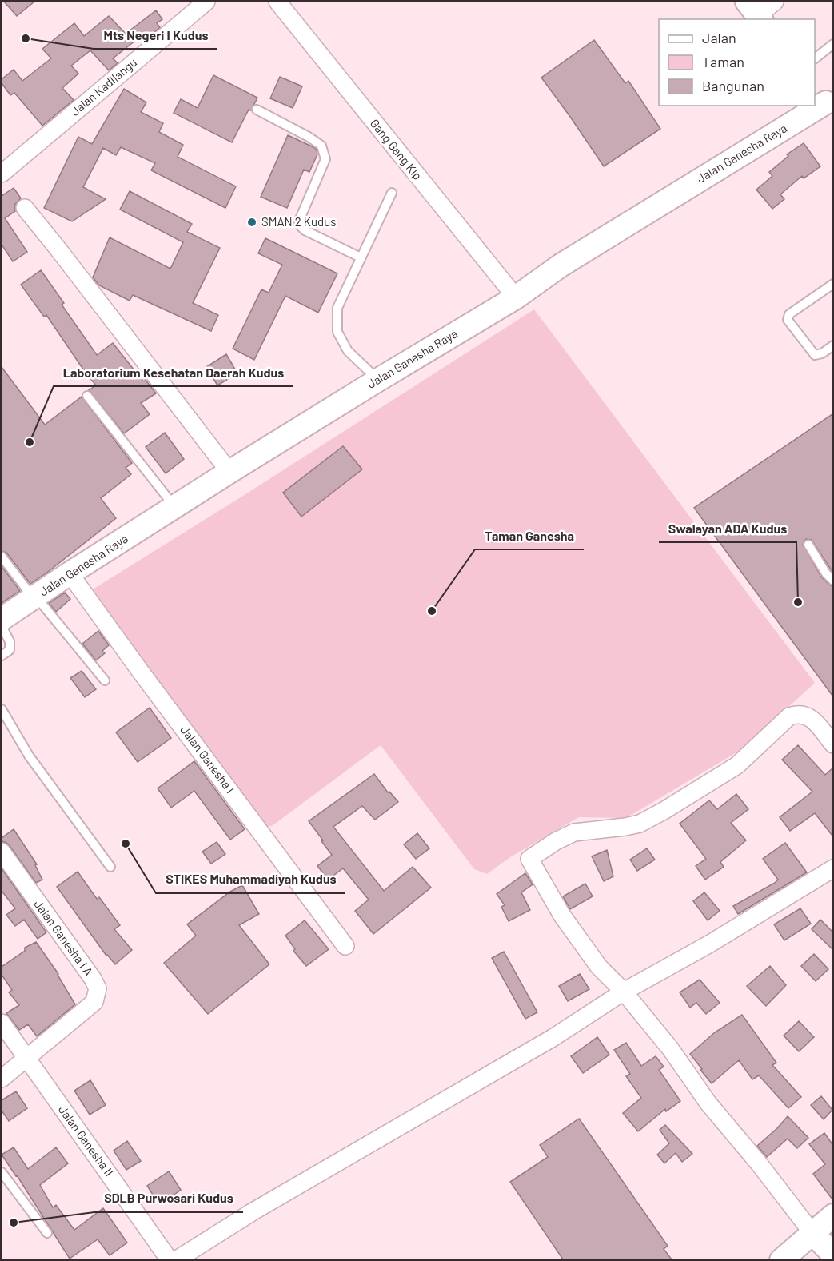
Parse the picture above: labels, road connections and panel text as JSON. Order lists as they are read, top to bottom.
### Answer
{
  "streets": {
    "street": [
      "Jalan Kadilangu",
      "Gang Gang Klp",
      "Jalan Ganesha Raya",
      "Jalan Ganesha I",
      "Jalan Ganesha I A",
      "Jalan Ganesha II"
    ]
  },
  "crossings": [
    ["Gang Gang Klp", "Jalan Ganesha Raya"],
    ["Jalan Ganesha Raya", "Jalan Ganesha I"],
    ["Jalan Ganesha I A", "Jalan Ganesha II"]
  ],
  "places": [
    "Mts Negeri I Kudus",
    "SMAN 2 Kudus",
    "Laboratorium Kesehatan Daerah Kudus",
    "Swalayan ADA Kudus",
    "Taman Ganesha",
    "STIKES Muhammadiyah Kudus",
    "SDLB Purwosari Kudus"
  ],
  "legend": ["Jalan", "Taman", "Bangunan"]
}
